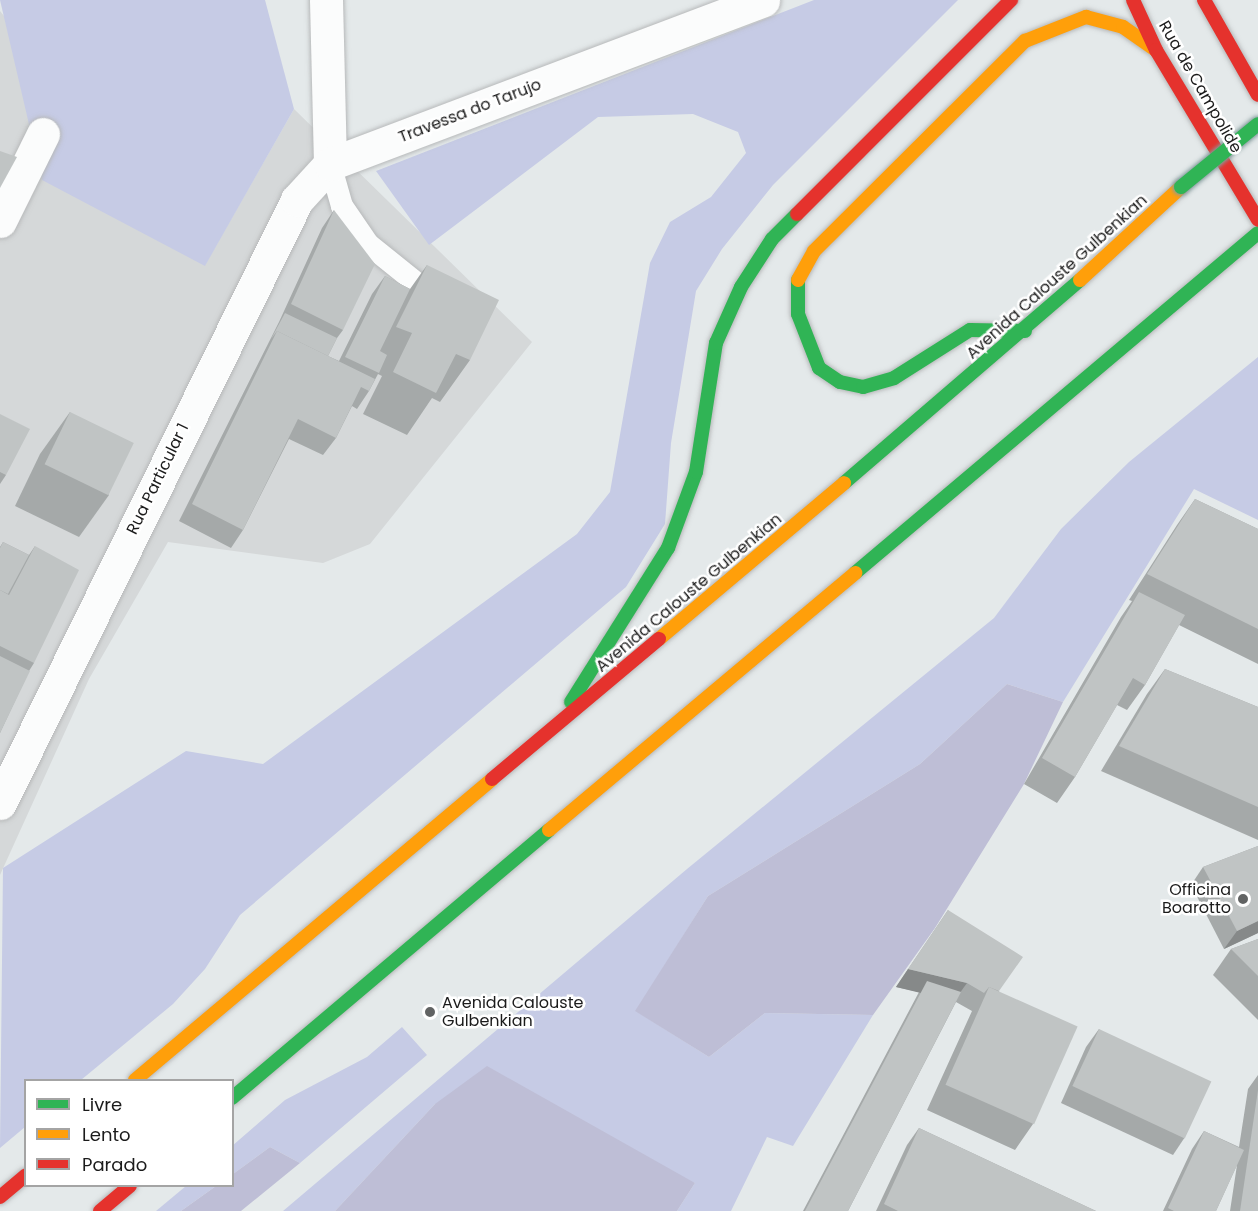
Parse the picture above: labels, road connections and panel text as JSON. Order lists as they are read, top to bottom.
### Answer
{
  "streets": {
    "main road": ["Rua de Campolide", "Avenida Calouste Gulbenkian"],
    "street": ["Travessa do Tarujo", "Rua Particular 1"]
  },
  "crossings": [
    ["Travessa do Tarujo", "Rua Particular 1"]
  ],
  "places": ["Officina Boarotto", "Avenida Calouste Gulbenkian"],
  "legend": ["Livre", "Lento", "Parado"]
}
